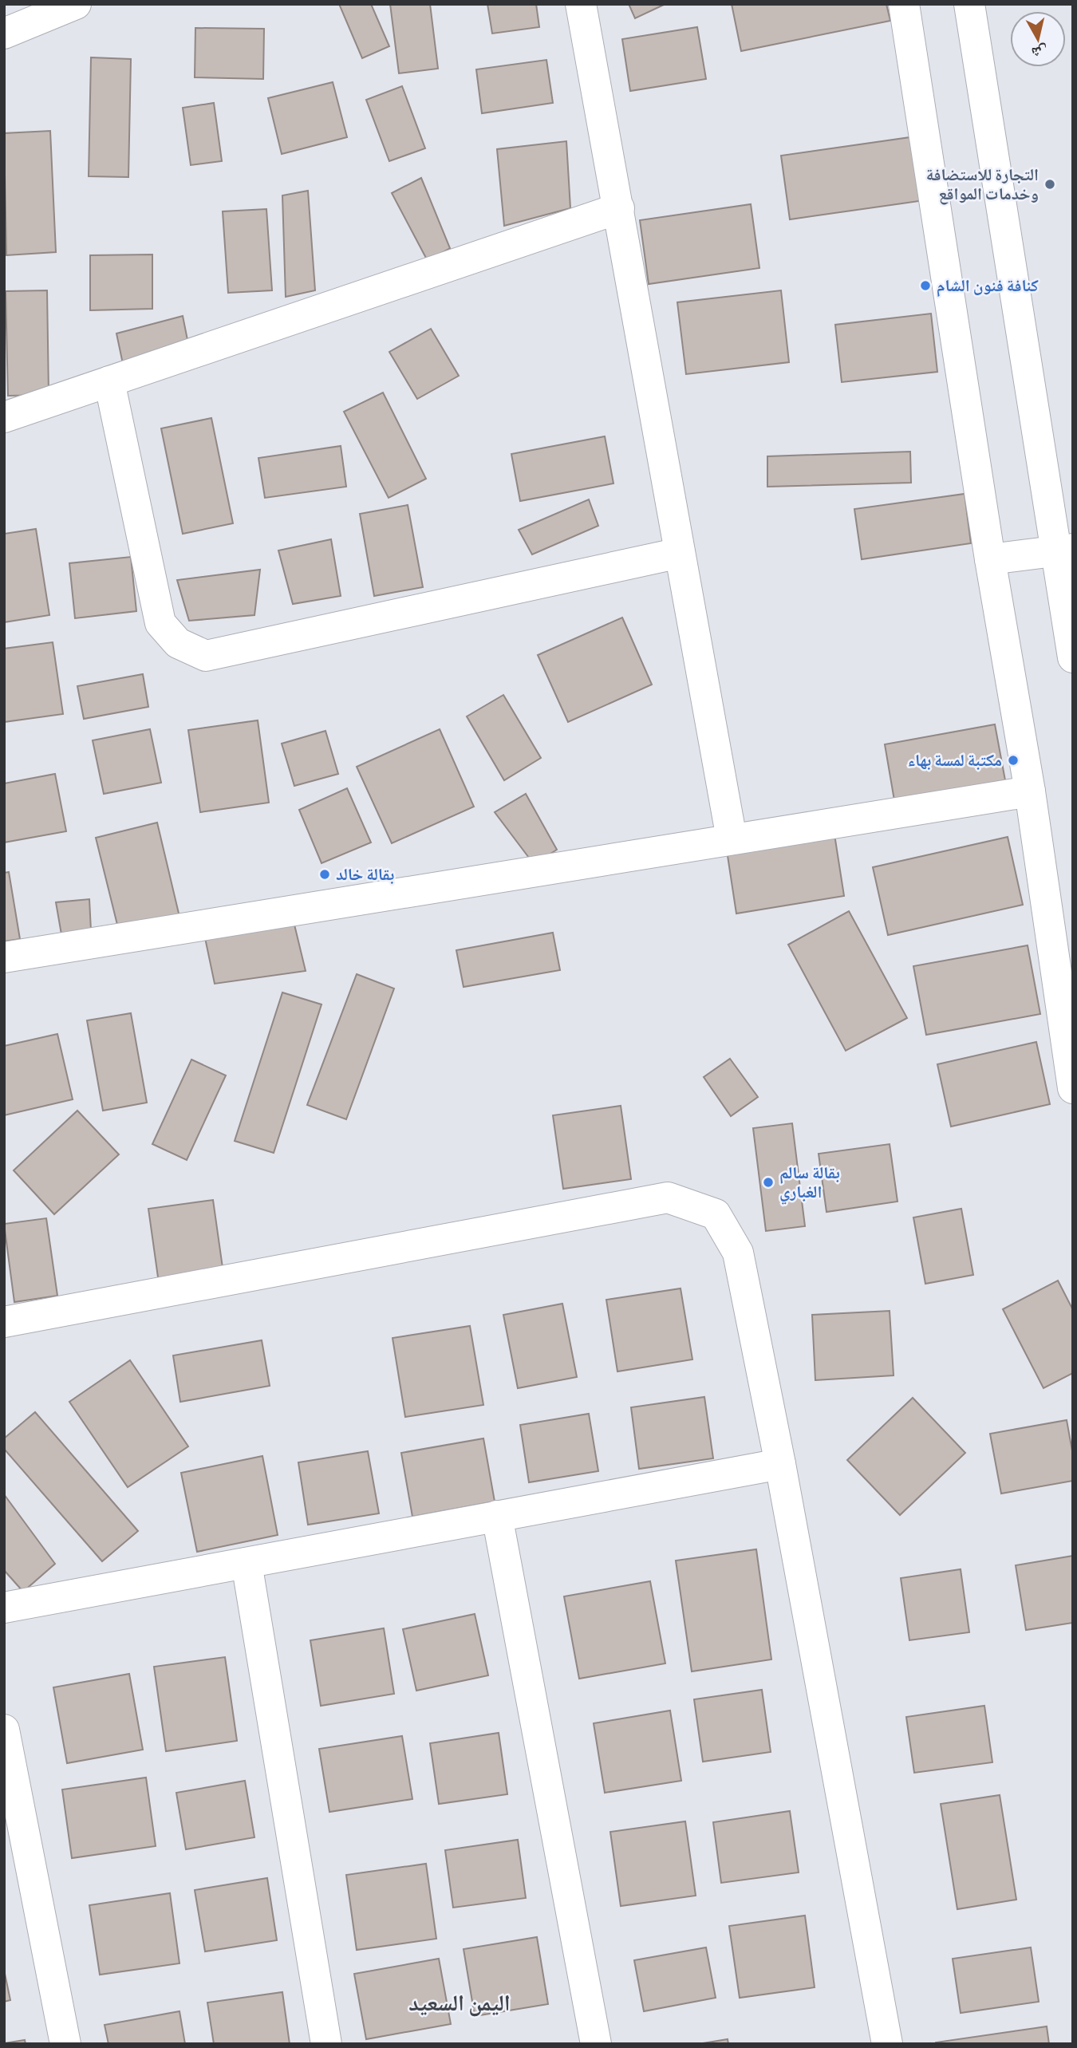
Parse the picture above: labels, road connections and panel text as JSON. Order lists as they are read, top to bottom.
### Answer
{
  "districts": ["اليمن السعيد"],
  "places": [
    "التجارة للاستضافة وخدمات المواقع",
    "كنافة فنون الشام",
    "مكتبة لمسة بهاء",
    "بقالة خالد",
    "بقالة سالم الغباري"
  ],
  "north": "bottom"
}
